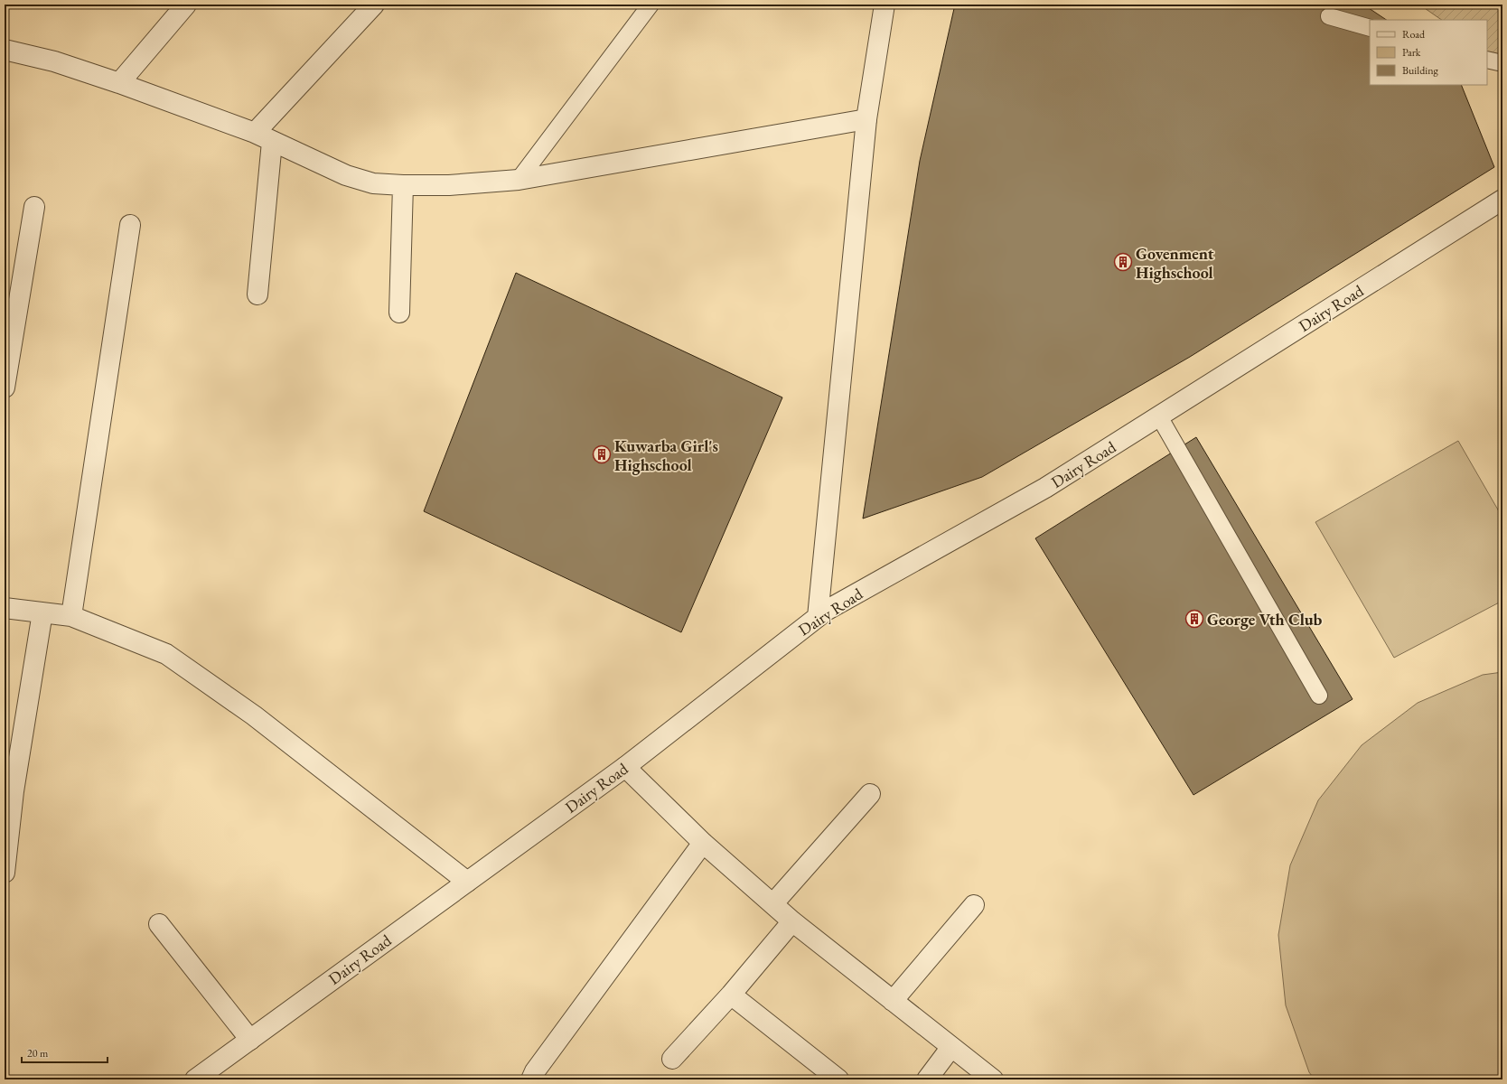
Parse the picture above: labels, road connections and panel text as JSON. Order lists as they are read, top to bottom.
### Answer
{
  "streets": {
    "street": ["Dairy Road"]
  },
  "places": {
    "building": ["Govenment Highschool", "Kuwarba Girl's Highschool", "George Vth Club"]
  },
  "legend": ["Road", "Park", "Building"],
  "scale_bar": "20 m"
}
